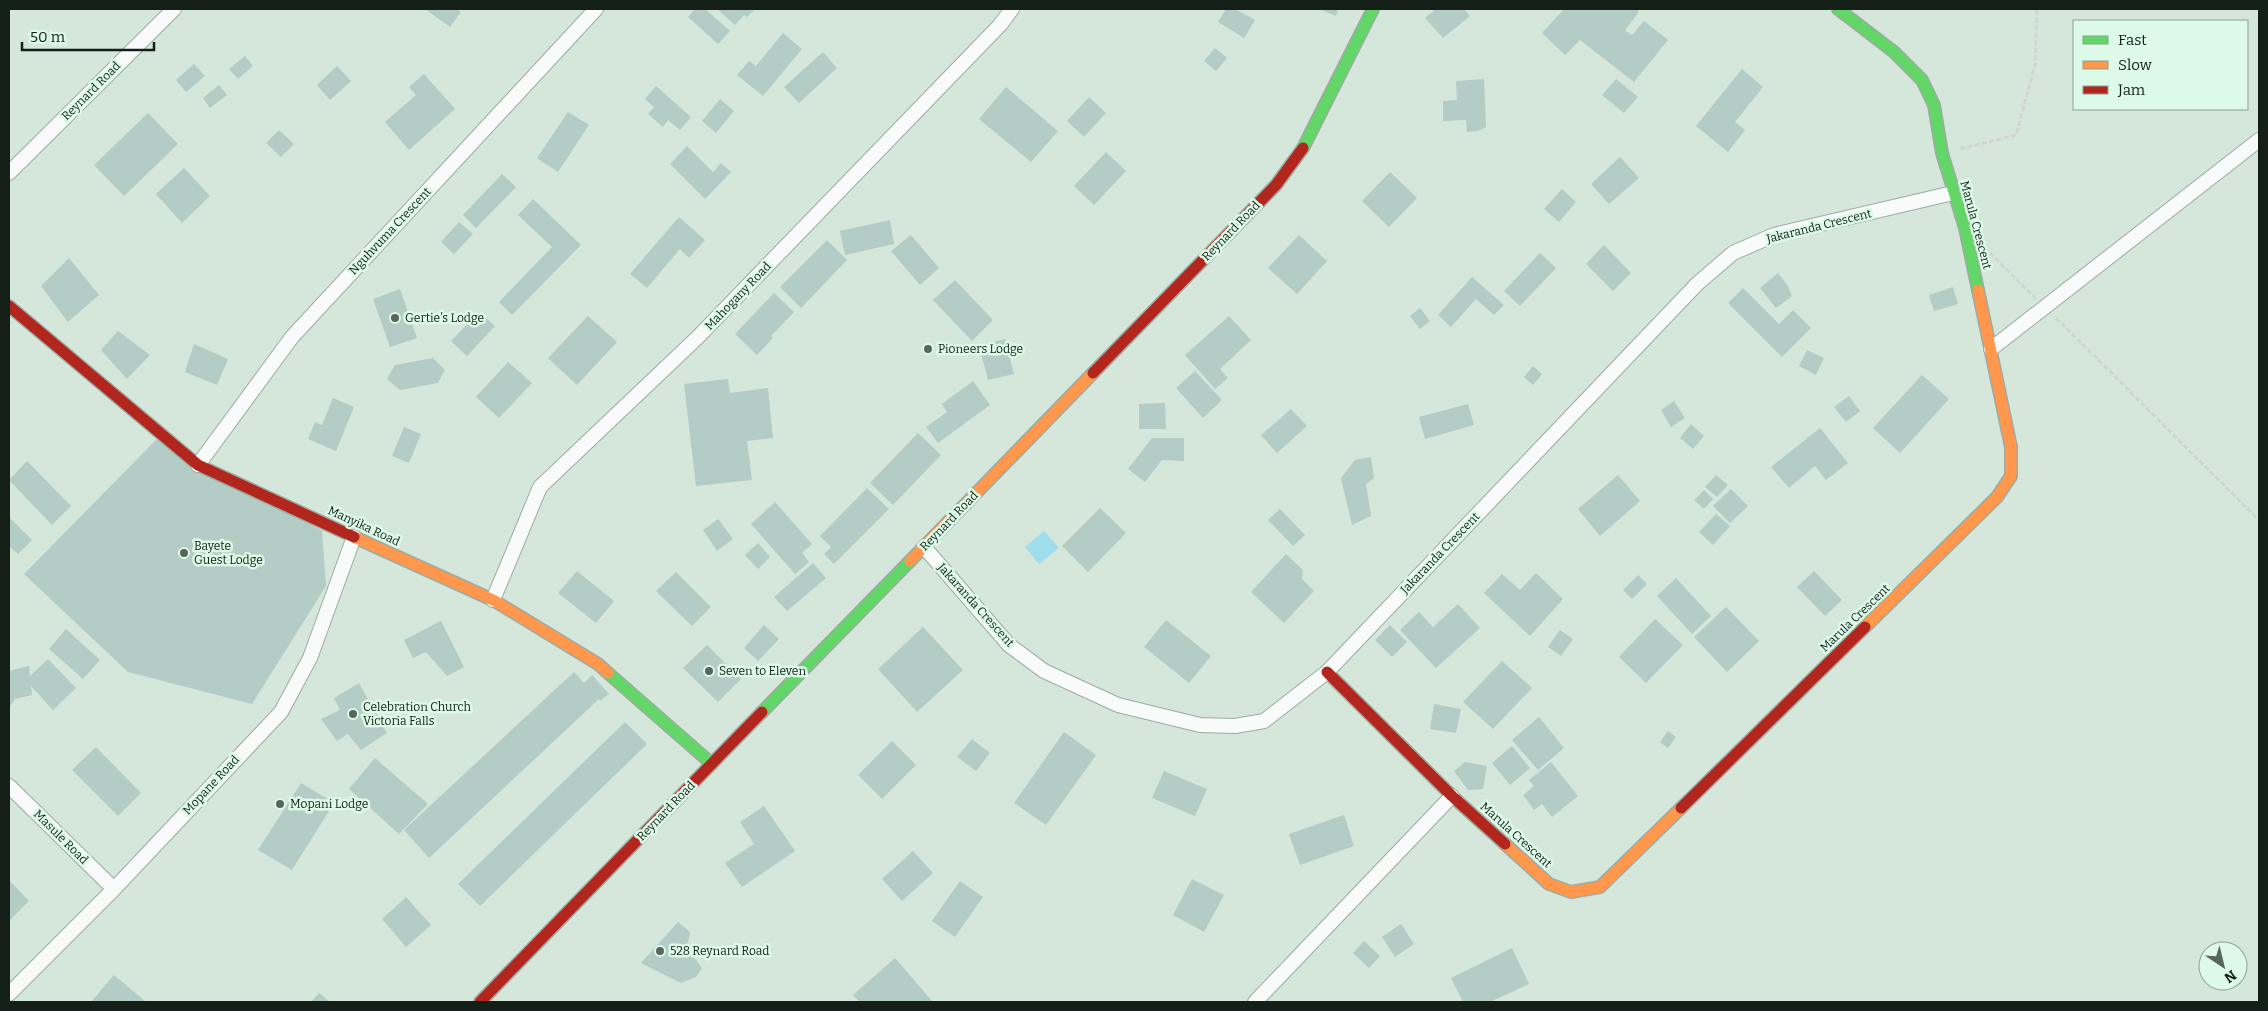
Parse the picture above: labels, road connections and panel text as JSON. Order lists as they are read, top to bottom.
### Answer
{
  "streets": {
    "street": [
      "Reynard Road",
      "Marula Crescent",
      "Jakaranda Crescent",
      "Nguhvuma Crescent",
      "Mahogany Road",
      "Manyika Road",
      "Mopane Road",
      "Masule Road"
    ]
  },
  "crossings": [
    ["Reynard Road", "Jakaranda Crescent"],
    ["Reynard Road", "Manyika Road"],
    ["Marula Crescent", "Jakaranda Crescent"],
    ["Nguhvuma Crescent", "Manyika Road"],
    ["Mahogany Road", "Manyika Road"],
    ["Manyika Road", "Mopane Road"],
    ["Mopane Road", "Masule Road"]
  ],
  "places": [
    "Gertie's Lodge",
    "Pioneers Lodge",
    "Bayete Guest Lodge",
    "Seven to Eleven",
    "Celebration Church Victoria Falls",
    "Mopani Lodge",
    "528 Reynard Road"
  ],
  "legend": ["Fast", "Slow", "Jam"],
  "scale_bar": "50 m",
  "north": "bottom right"
}
